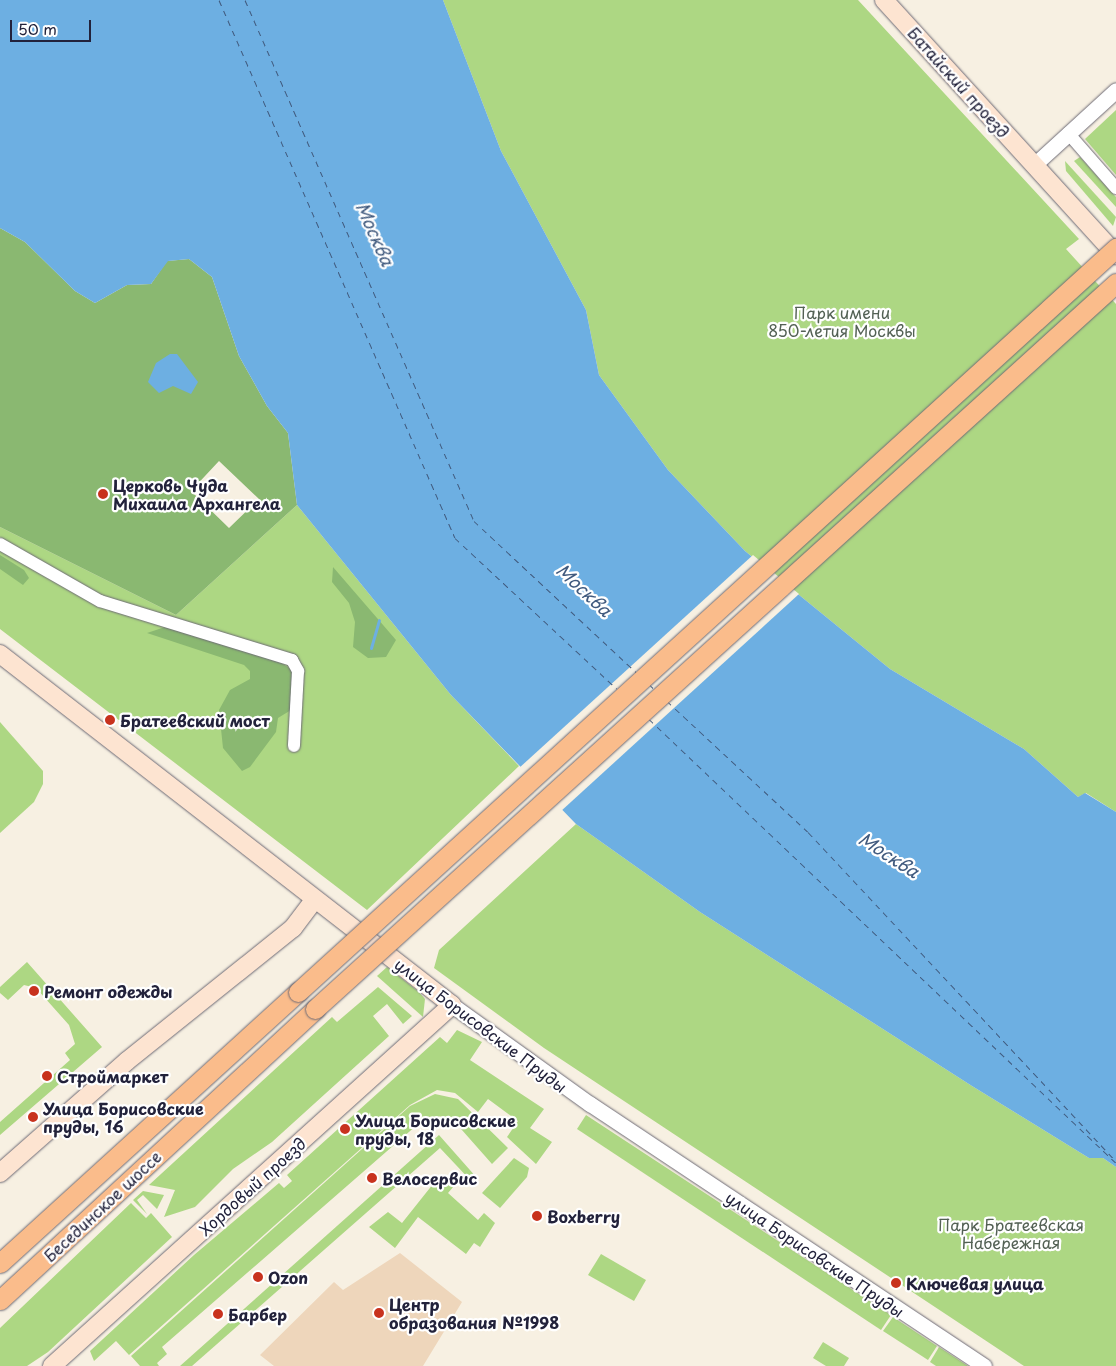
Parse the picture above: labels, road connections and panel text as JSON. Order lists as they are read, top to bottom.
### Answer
{
  "streets": {
    "main road": [
      "Батайский проезд",
      "улица Борисовские Пруды",
      "Хордовый проезд",
      "Бесединское шоссе"
    ]
  },
  "crossings": [
    ["улица Борисовские Пруды", "Хордовый проезд"]
  ],
  "water": ["Москва"],
  "parks": ["Парк имени 850-летия Москвы", "Парк Братеевская Набережная"],
  "places": [
    "Церковь Чуда Михаила Архангела",
    "Братеевский мост",
    "Ремонт одежды",
    "Строймаркет",
    "Улица Борисовские пруды, 16",
    "Улица Борисовские пруды, 18",
    "Велосервис",
    "Boxberry",
    "Ozon",
    "Ключевая улица",
    "Центр образования №1998",
    "Барбер"
  ],
  "scale_bar": "50 m"
}
